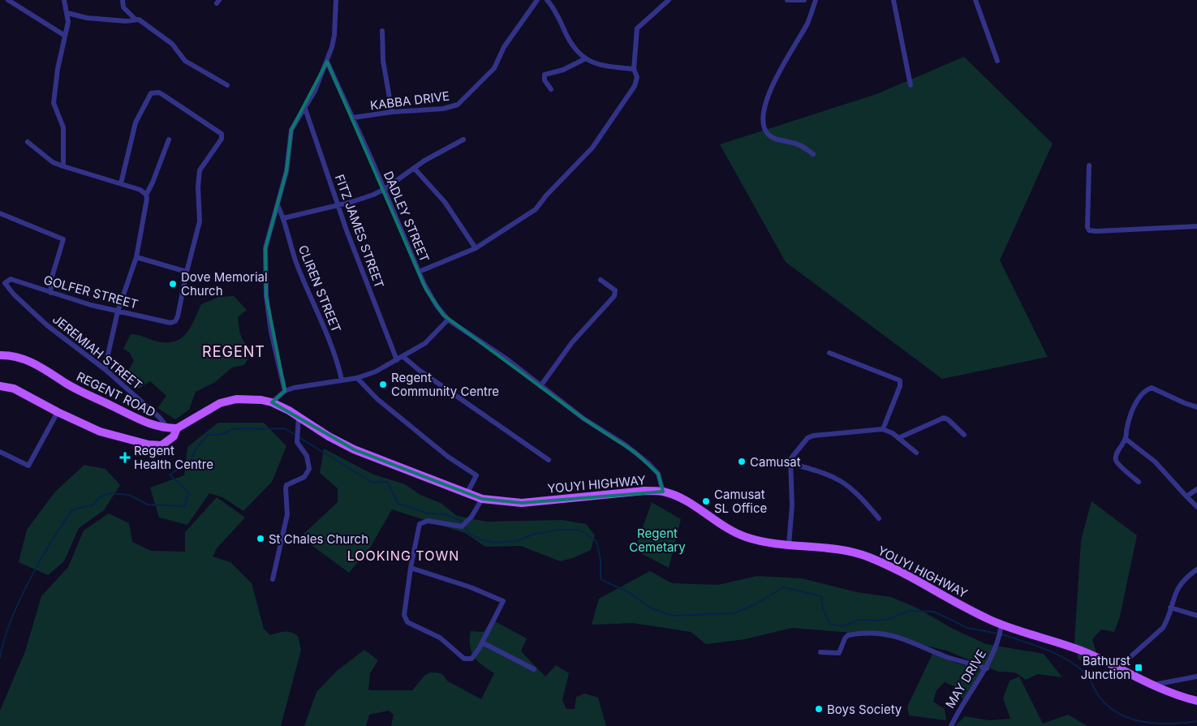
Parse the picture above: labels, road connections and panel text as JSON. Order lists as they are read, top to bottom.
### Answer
{
  "streets": {
    "main road": ["REGENT ROAD", "YOUYI HIGHWAY"],
    "street": [
      "KABBA DRIVE",
      "DADLEY STREET",
      "FITZ JAMES STREET",
      "CLIREN STREET",
      "GOLFER STREET",
      "JEREMIAH STREET",
      "MAY DRIVE"
    ]
  },
  "crossings": [
    ["KABBA DRIVE", "DADLEY STREET"],
    ["DADLEY STREET", "YOUYI HIGHWAY"],
    ["GOLFER STREET", "JEREMIAH STREET"],
    ["JEREMIAH STREET", "REGENT ROAD"],
    ["JEREMIAH STREET", "YOUYI HIGHWAY"],
    ["REGENT ROAD", "YOUYI HIGHWAY"],
    ["YOUYI HIGHWAY", "MAY DRIVE"]
  ],
  "districts": ["REGENT", "LOOKING TOWN"],
  "parks": ["Regent Cemetary"],
  "places": {
    "other": [
      "Dove Memorial Church",
      "Regent Community Centre",
      "Camusat",
      "Camusat SL Office",
      "St Chales Church",
      "Boys Society"
    ],
    "health": ["Regent Health Centre"],
    "transit": ["Bathurst Junction"]
  }
}
